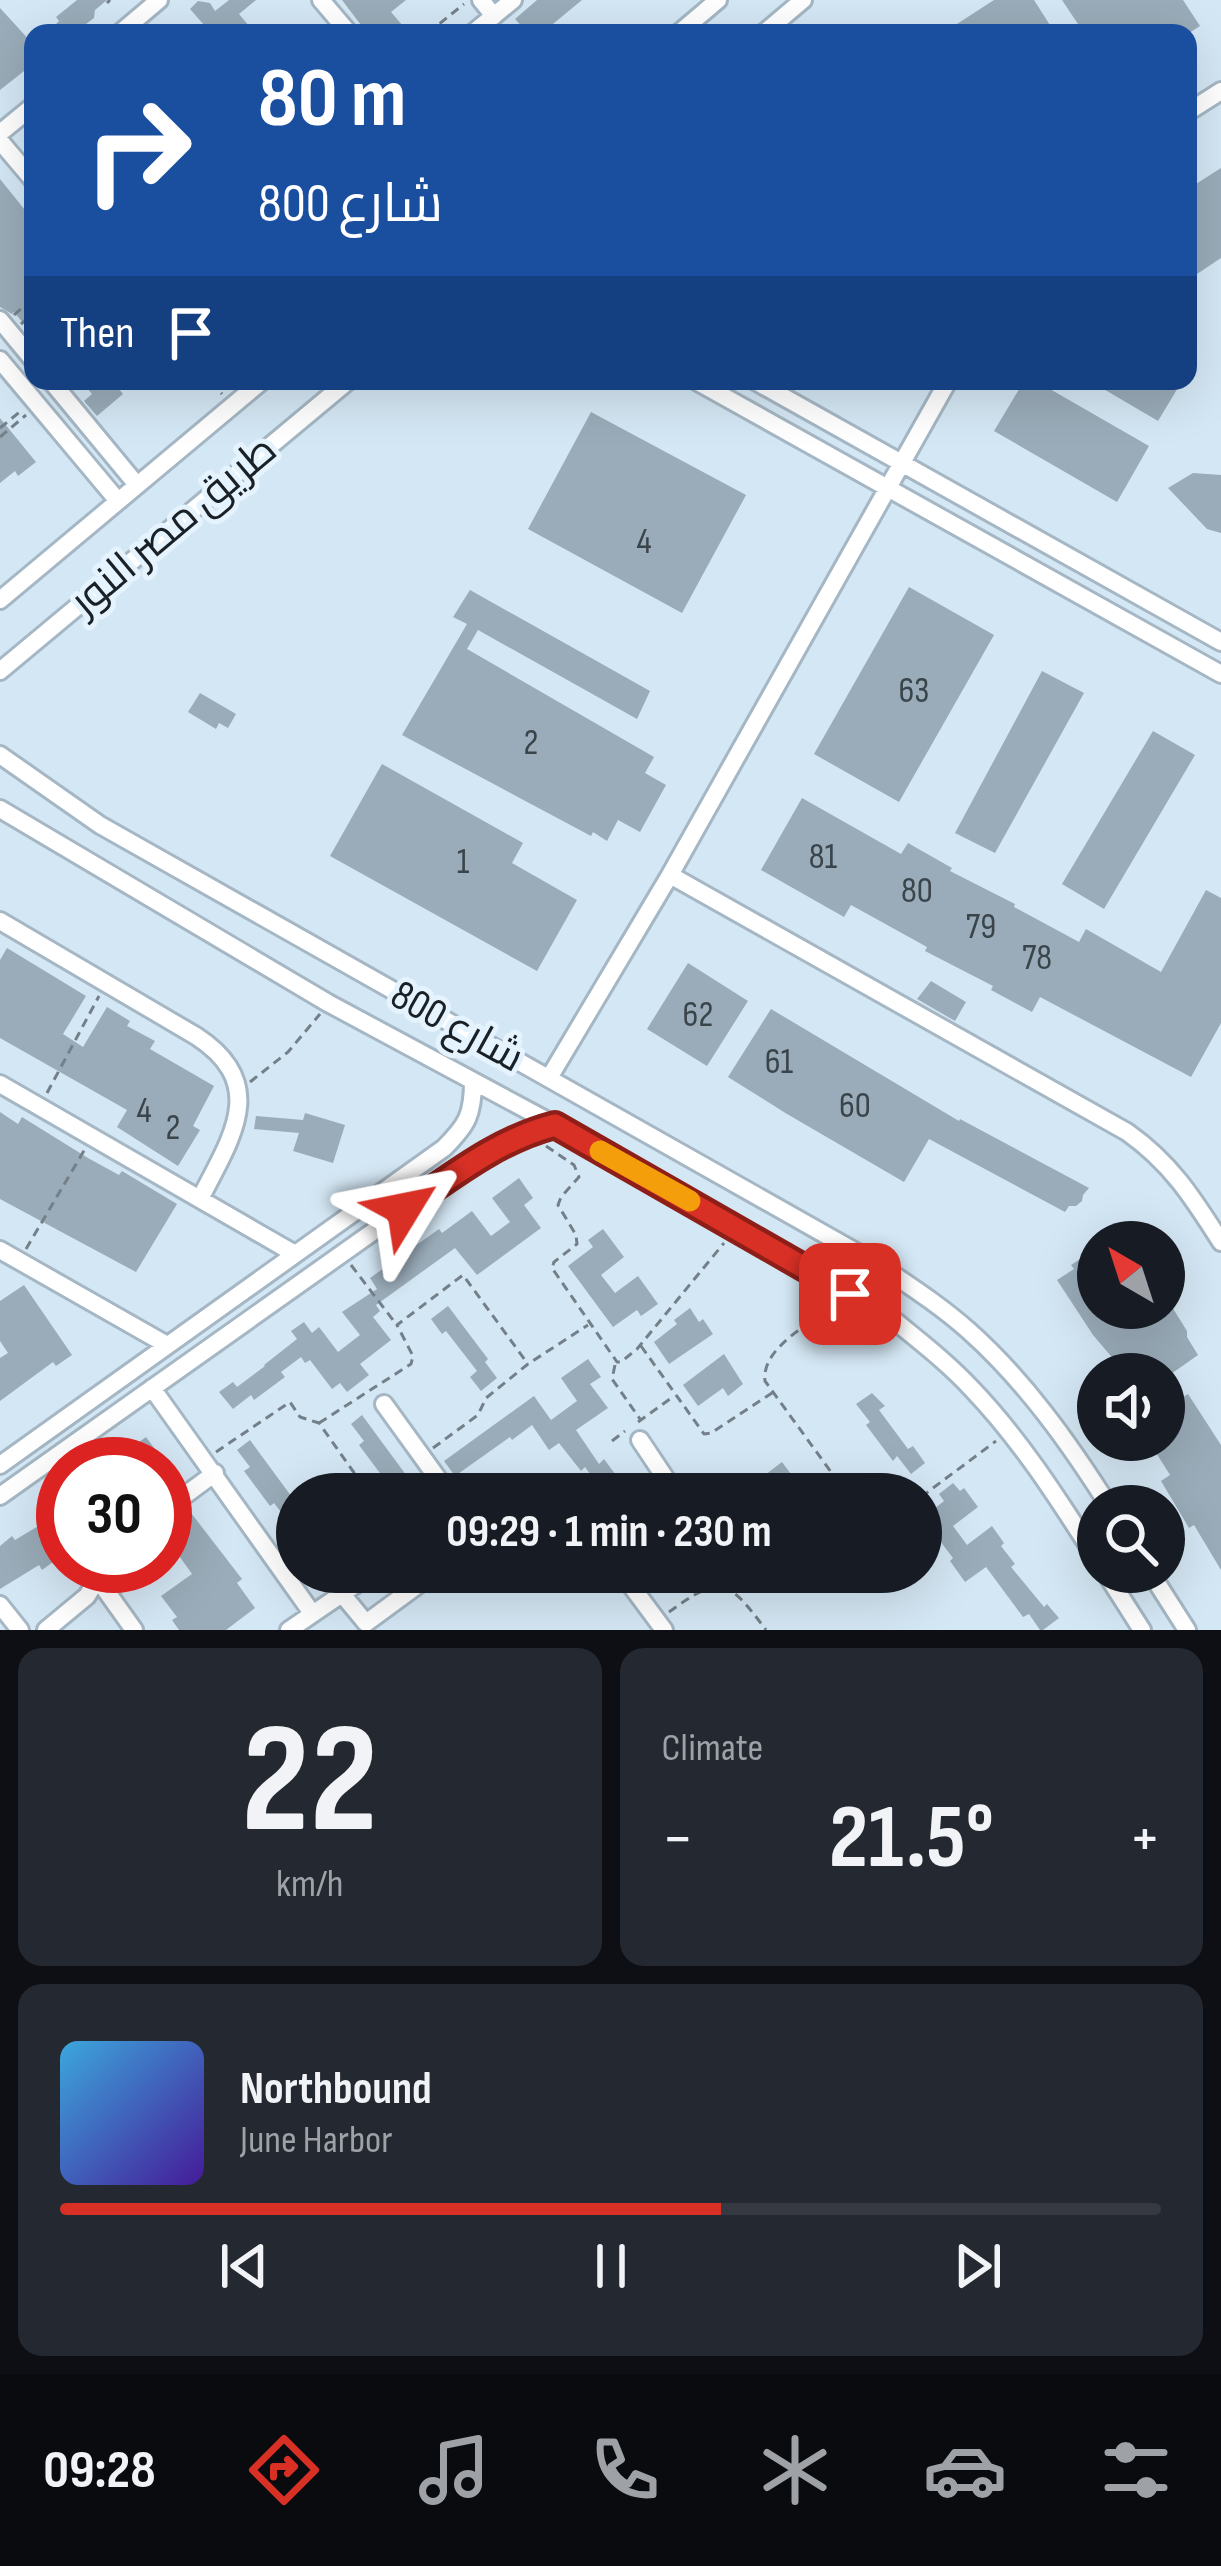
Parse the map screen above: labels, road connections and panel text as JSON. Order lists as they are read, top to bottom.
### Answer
{
  "streets": {
    "street": ["طريق مصر النور", "شارع 800"]
  },
  "house_numbers": [
    "4",
    "63",
    "2",
    "81",
    "1",
    "80",
    "79",
    "78",
    "62",
    "61",
    "60",
    "4",
    "2"
  ],
  "north": "top left",
  "page": {
    "turn": ["80 m", "شارع 800"],
    "then": "Then",
    "limit": "30",
    "trip": "09:29 · 1 min · 230 m",
    "tile": [
      ["22", "km/h"],
      "Climate"
    ],
    "heat": ["−", "21.5°", "+"],
    "song": ["Northbound", "June Harbor"],
    "tabs": "09:28"
  }
}
